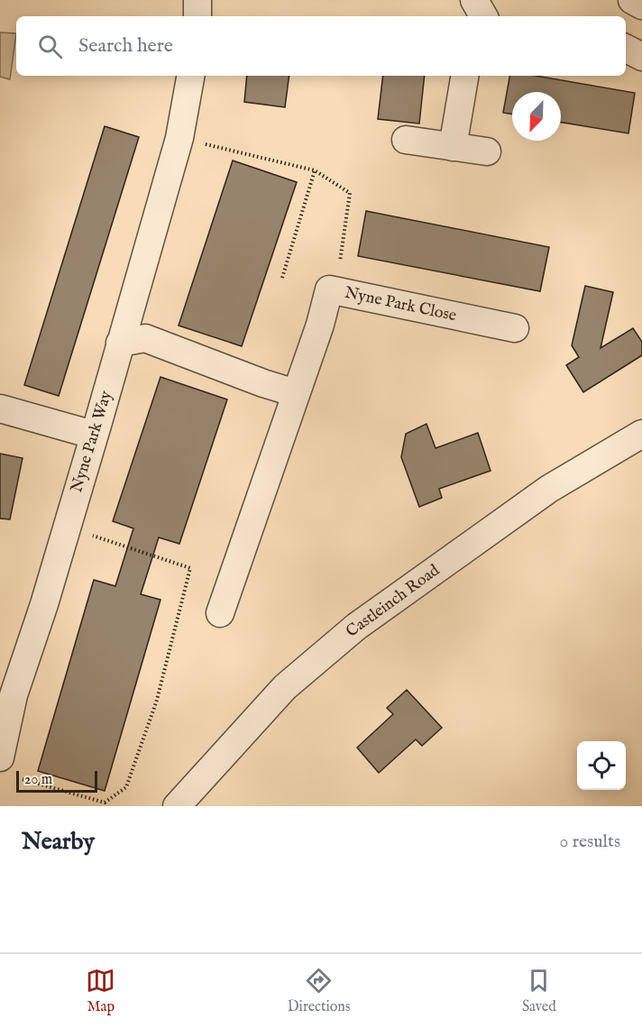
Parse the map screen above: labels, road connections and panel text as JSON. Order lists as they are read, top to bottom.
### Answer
{
  "streets": {
    "street": ["Nyne Park Close", "Nyne Park Way", "Castleinch Road"]
  },
  "scale_bar": "20 m",
  "north": "bottom left",
  "page": {
    "search": "Search here",
    "scale": "20 m",
    "heading": ["Nearby", "0 results"],
    "nav": ["Map", "Directions", "Saved"]
  }
}
